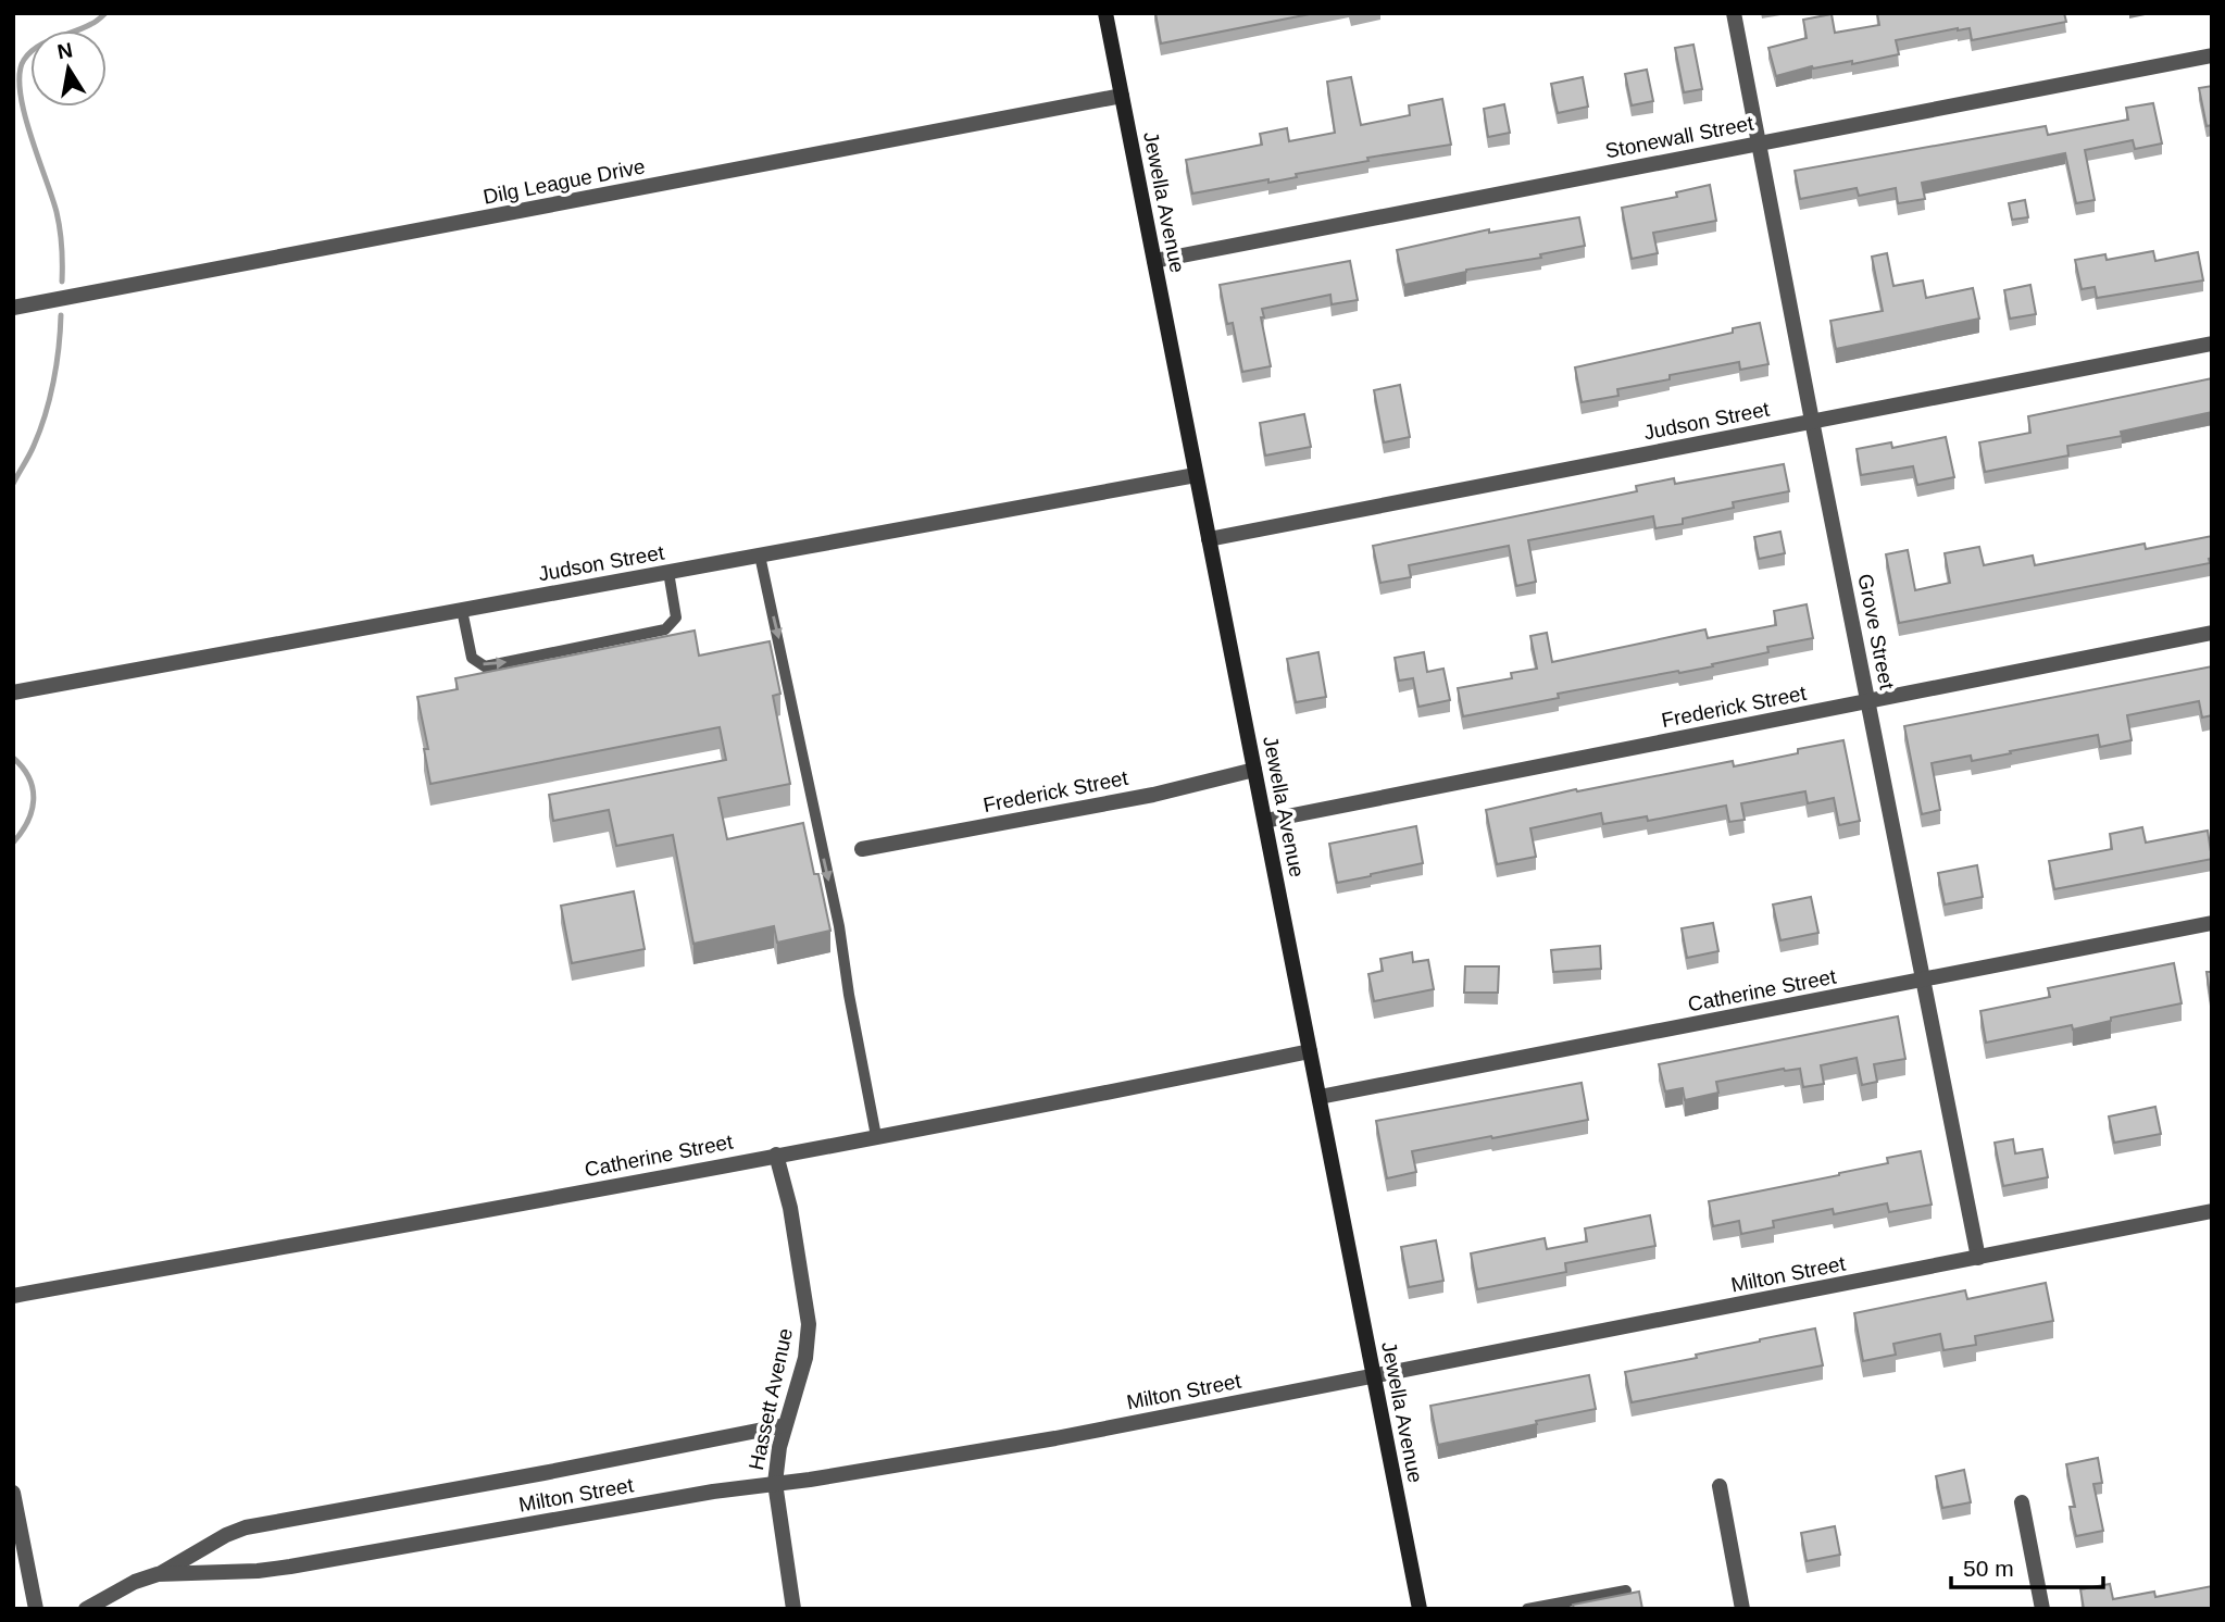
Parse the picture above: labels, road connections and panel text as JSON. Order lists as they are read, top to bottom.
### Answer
{
  "streets": {
    "main road": ["Jewella Avenue"],
    "street": [
      "Stonewall Street",
      "Dilg League Drive",
      "Judson Street",
      "Grove Street",
      "Frederick Street",
      "Catherine Street",
      "Milton Street",
      "Hassett Avenue"
    ]
  },
  "crossings": [
    ["Stonewall Street", "Jewella Avenue"],
    ["Stonewall Street", "Grove Street"],
    ["Dilg League Drive", "Jewella Avenue"],
    ["Jewella Avenue", "Judson Street"],
    ["Jewella Avenue", "Frederick Street"],
    ["Jewella Avenue", "Catherine Street"],
    ["Jewella Avenue", "Milton Street"],
    ["Judson Street", "Grove Street"],
    ["Grove Street", "Frederick Street"],
    ["Grove Street", "Catherine Street"],
    ["Grove Street", "Milton Street"],
    ["Catherine Street", "Hassett Avenue"],
    ["Milton Street", "Hassett Avenue"]
  ],
  "scale_bar": "50 m",
  "north": "top"
}
